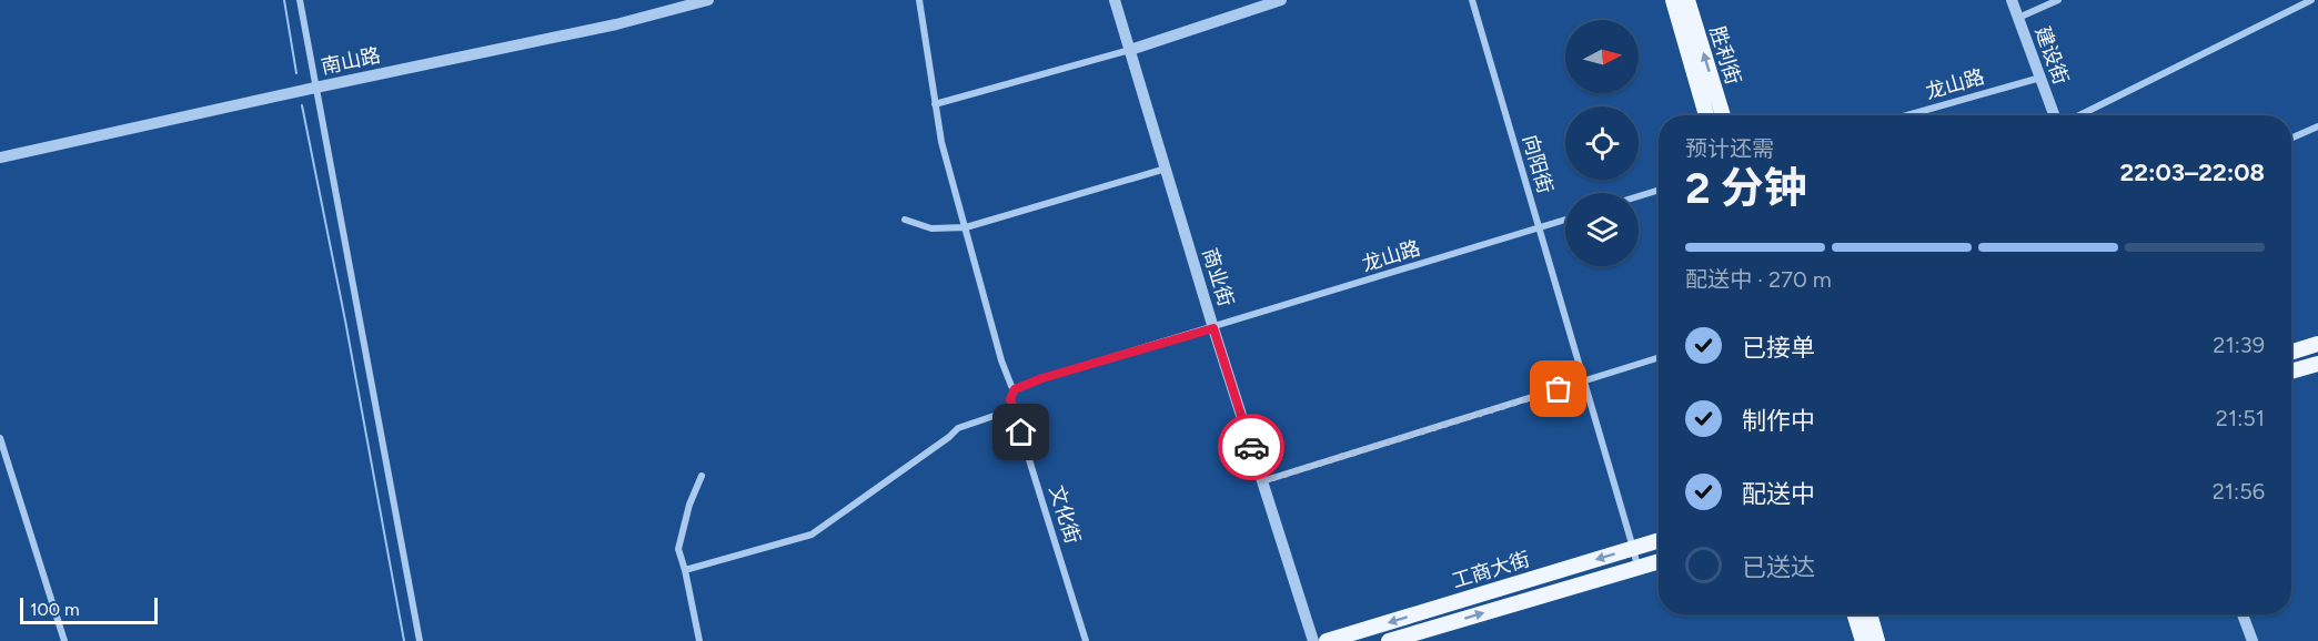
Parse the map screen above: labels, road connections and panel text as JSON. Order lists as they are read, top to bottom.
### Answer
{
  "streets": {
    "main road": ["胜利街", "工商大街"],
    "street": [
      "建设街",
      "南山路",
      "龙山路",
      "向阳街",
      "商业街",
      "文化街"
    ]
  },
  "crossings": [
    ["建设街", "龙山路"],
    ["龙山路", "向阳街"],
    ["龙山路", "商业街"],
    ["龙山路", "文化街"],
    ["向阳街", "工商大街"]
  ],
  "scale_bar": "100 m",
  "north": "right",
  "page": {
    "heading": ["2 分钟", "预计还需", "22:03–22:08"],
    "bar": "配送中 · 270 m",
    "list": [
      ["已接单", "21:39"],
      ["制作中", "21:51"],
      ["配送中", "21:56"],
      "已送达"
    ],
    "scale": "100 m"
  }
}
